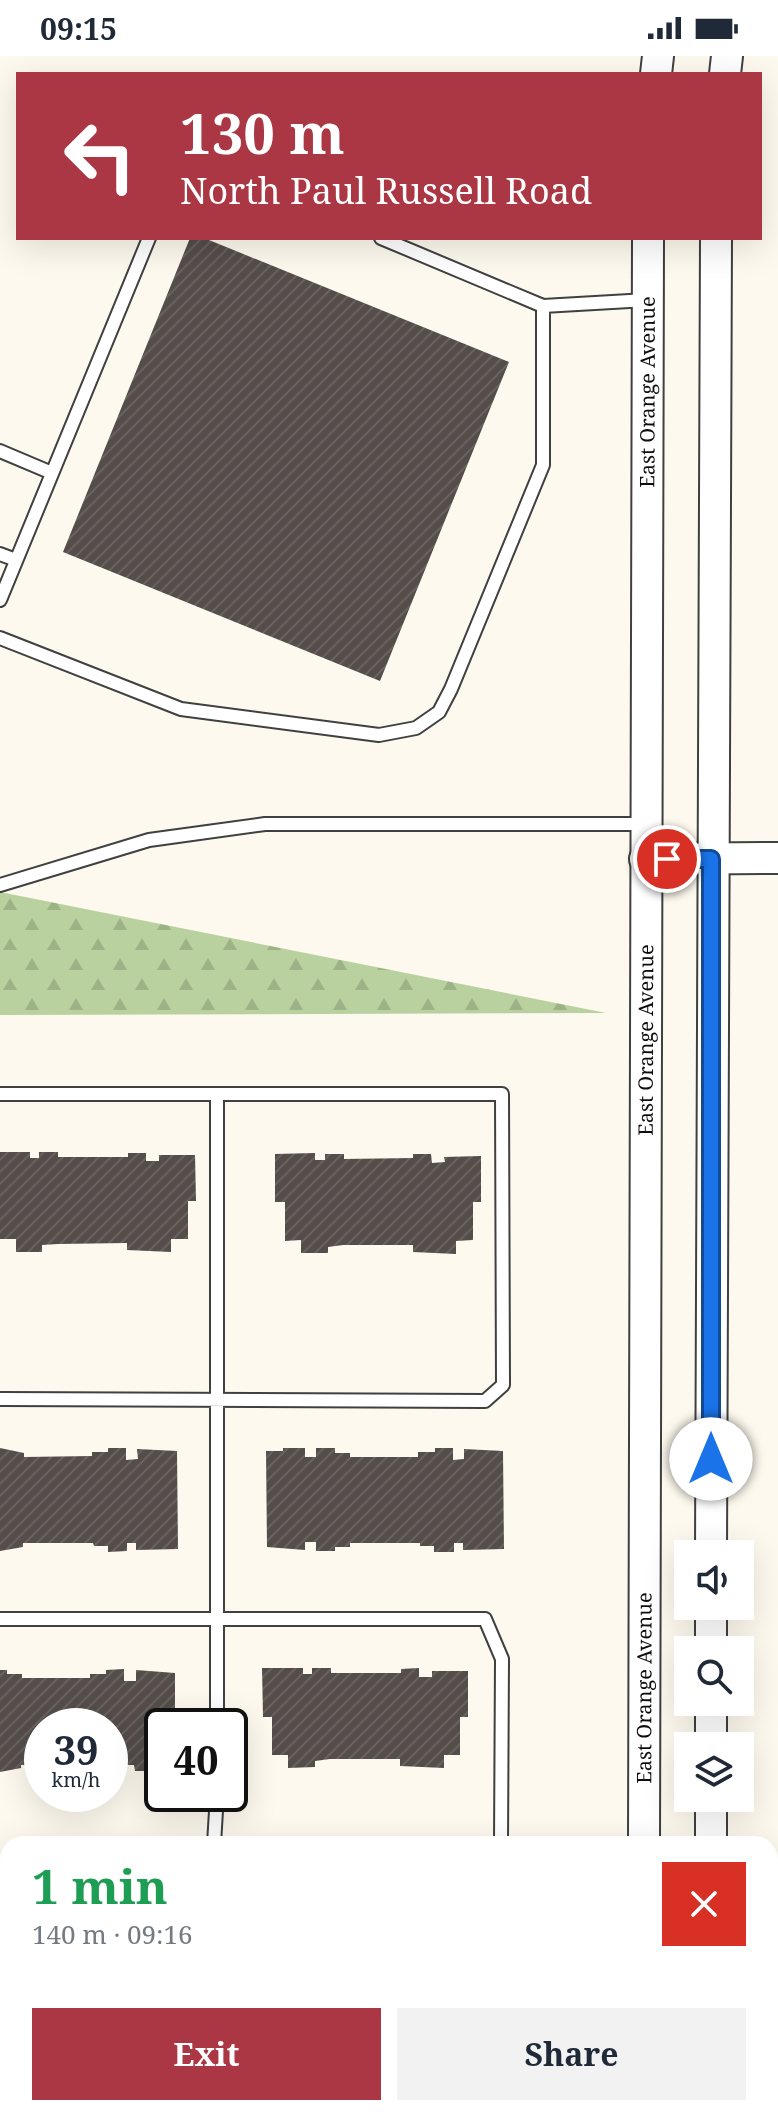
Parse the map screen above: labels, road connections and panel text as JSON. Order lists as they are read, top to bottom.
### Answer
{
  "streets": {
    "street": ["East Orange Avenue"]
  },
  "page": {
    "status": "09:15",
    "turn": ["130 m", "North Paul Russell Road"],
    "speed": "39 km/h",
    "limit": "40",
    "heading": ["1 min", "140 m · 09:16"],
    "buttons": ["Exit", "Share"]
  }
}
